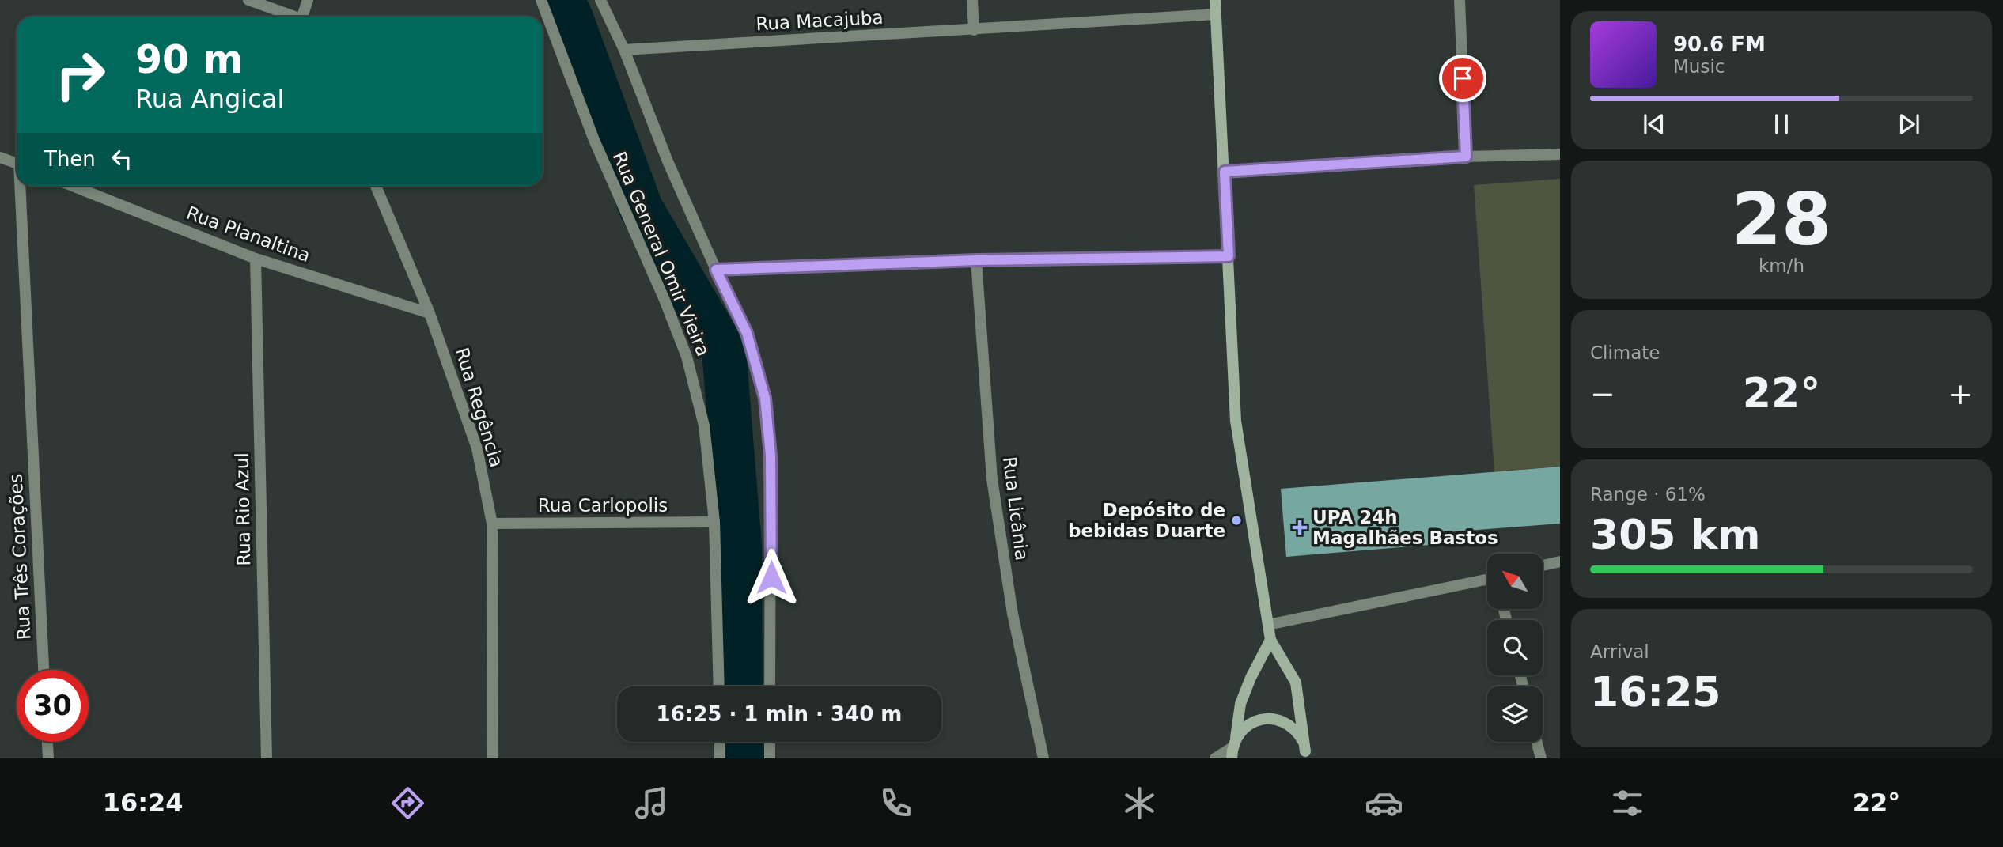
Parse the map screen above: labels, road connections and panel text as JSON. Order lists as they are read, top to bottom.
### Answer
{
  "streets": {
    "street": [
      "Rua Macajuba",
      "Rua Planaltina",
      "Rua General Omir Vieira",
      "Rua Regência",
      "Rua Carlopolis",
      "Rua Licânia",
      "Rua Rio Azul",
      "Rua Três Corações"
    ]
  },
  "crossings": [
    ["Rua Planaltina", "Rua Regência"],
    ["Rua Planaltina", "Rua Rio Azul"],
    ["Rua General Omir Vieira", "Rua Carlopolis"],
    ["Rua Regência", "Rua Carlopolis"]
  ],
  "places": {
    "other": ["Depósito de bebidas Duarte"],
    "health": ["UPA 24h Magalhães Bastos"]
  },
  "north": "top left",
  "page": {
    "turn": ["90 m", "Rua Angical"],
    "song": ["90.6 FM", "Music"],
    "then": "Then",
    "tile": [
      ["28", "km/h"],
      "Climate",
      ["Range · 61%", "305 km"],
      ["Arrival", "16:25"]
    ],
    "heat": ["−", "22°", "+"],
    "limit": "30",
    "trip": "16:25 · 1 min · 340 m",
    "tabs": ["16:24", "22°"]
  }
}
